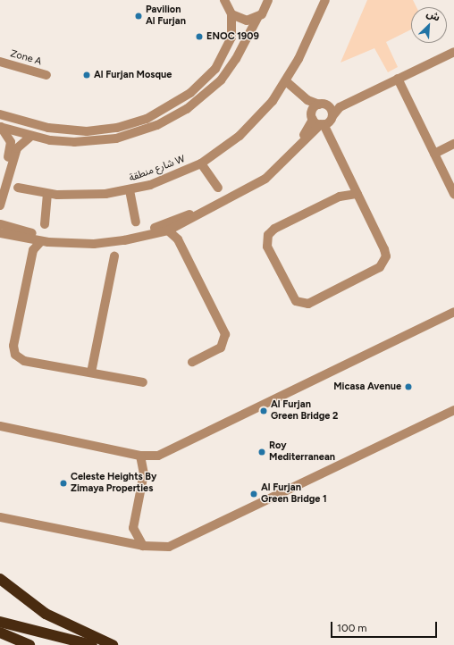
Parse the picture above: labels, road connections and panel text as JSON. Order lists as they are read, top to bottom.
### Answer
{
  "streets": {
    "street": ["Zone A", "شارع منطقة W"]
  },
  "places": [
    "Pavilion Al Furjan",
    "ENOC 1909",
    "Al Furjan Mosque",
    "Micasa Avenue",
    "Al Furjan Green Bridge 2",
    "Roy Mediterranean",
    "Celeste Heights By Zimaya Properties",
    "Al Furjan Green Bridge 1"
  ],
  "scale_bar": "100 m",
  "north": "top right"
}
